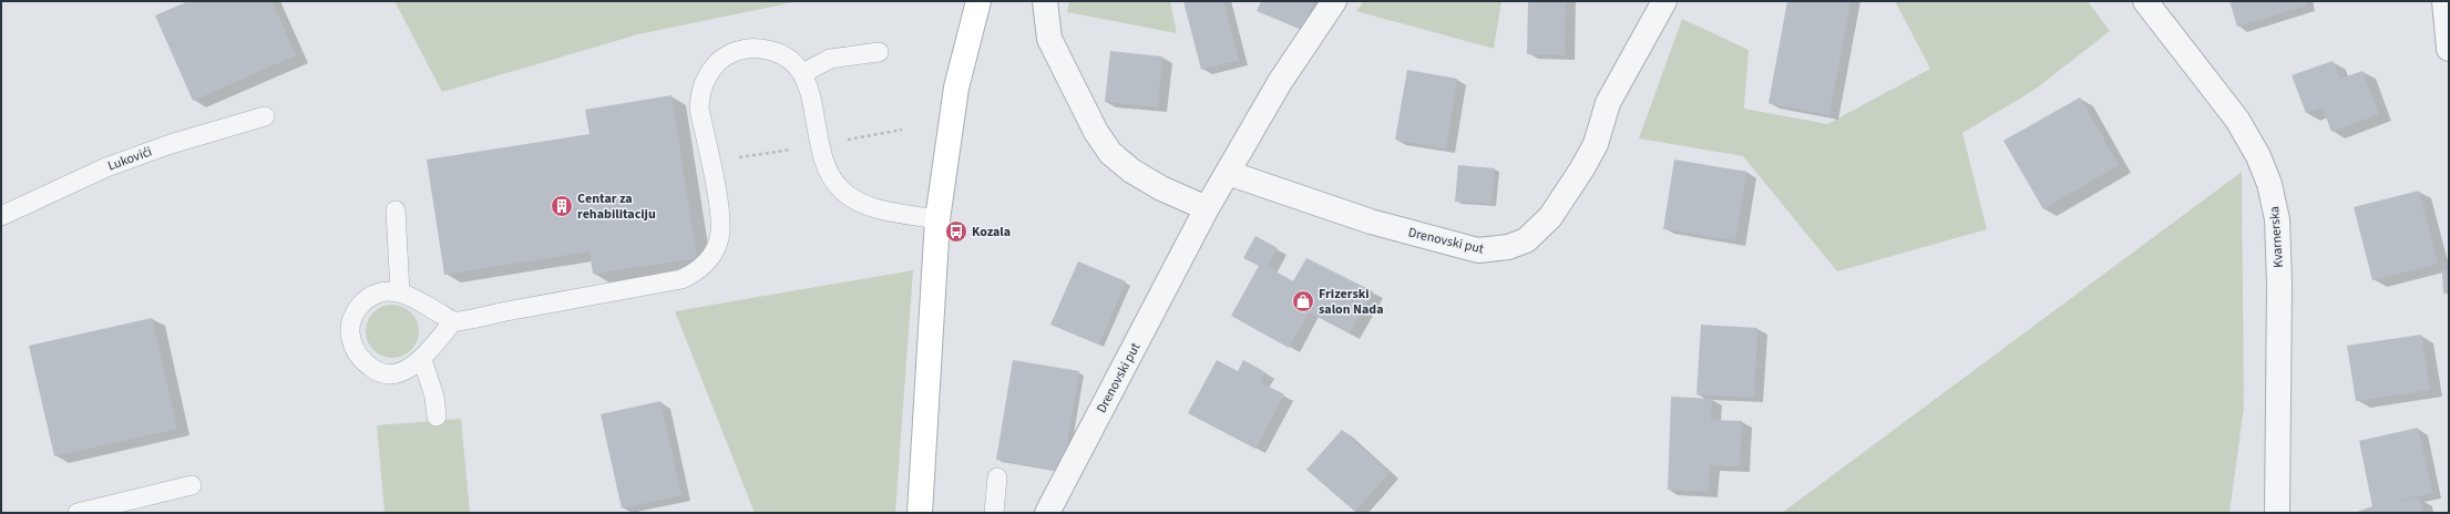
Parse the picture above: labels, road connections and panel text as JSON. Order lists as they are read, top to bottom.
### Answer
{
  "streets": {
    "street": ["Kvarnerska", "Drenovski put"],
    "lane": ["Lukovići"]
  },
  "places": {
    "building": ["Centar za rehabilitaciju"],
    "bus stop": ["Kozala"],
    "shop": ["Frizerski salon Nada"]
  }
}
